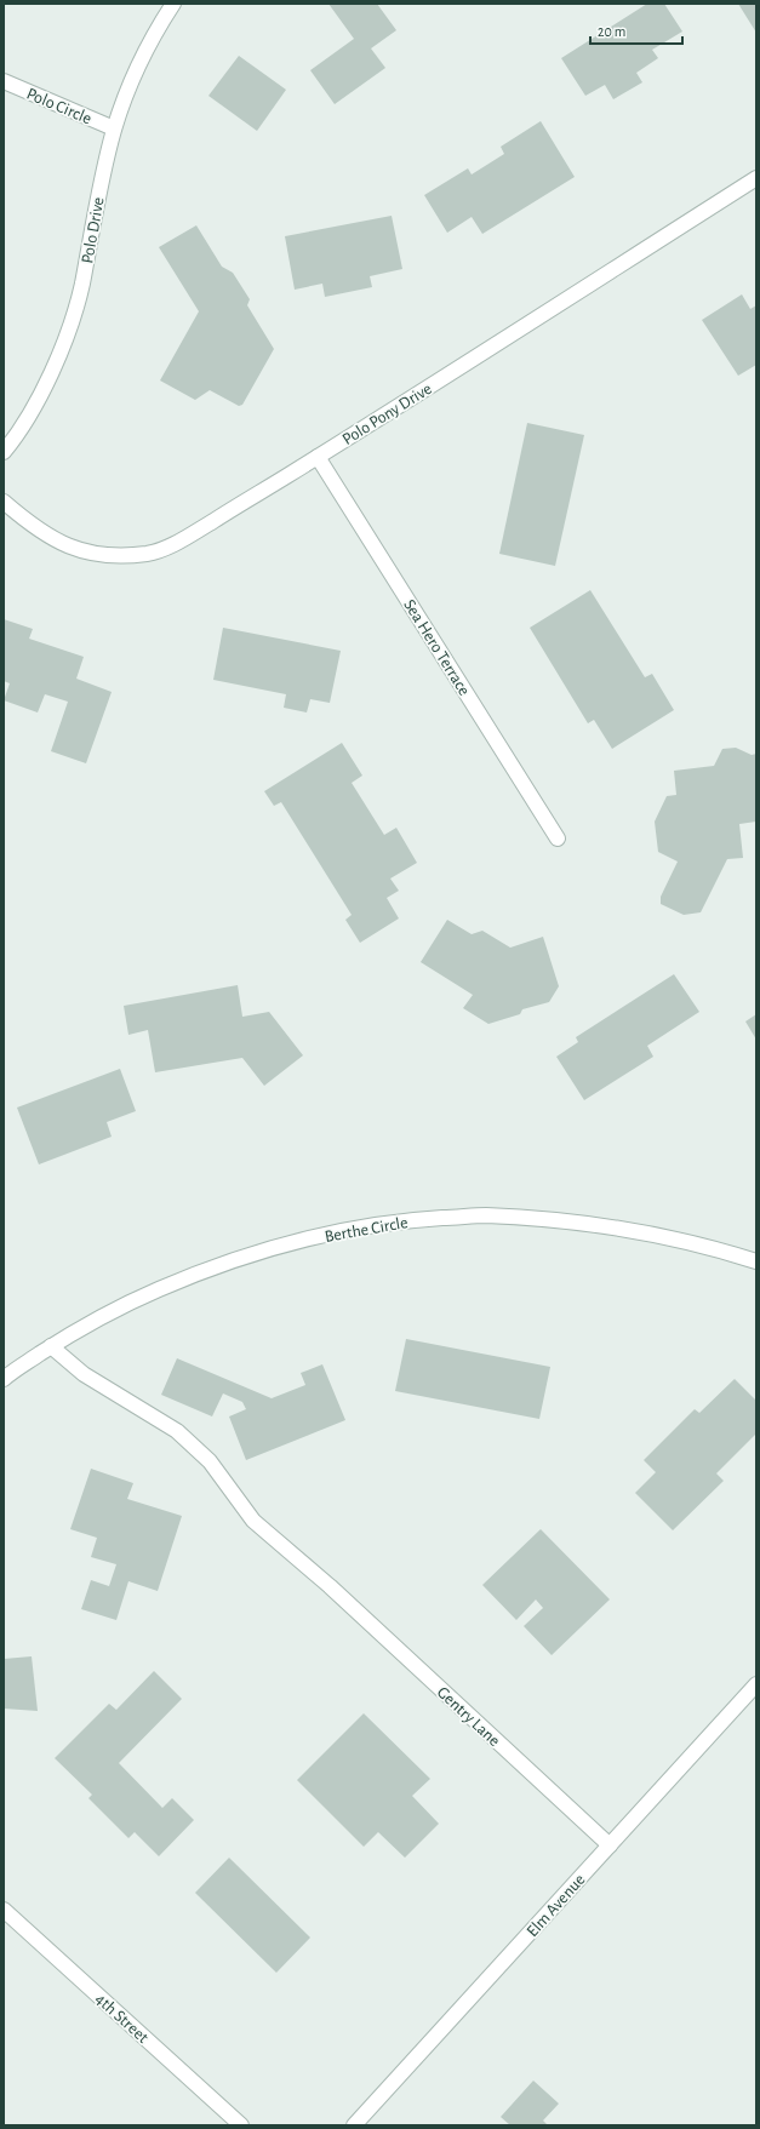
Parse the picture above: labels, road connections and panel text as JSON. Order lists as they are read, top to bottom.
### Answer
{
  "streets": {
    "street": [
      "Polo Circle",
      "Polo Drive",
      "Polo Pony Drive",
      "Sea Hero Terrace",
      "Berthe Circle",
      "Gentry Lane",
      "Elm Avenue",
      "4th Street"
    ]
  },
  "crossings": [
    ["Polo Circle", "Polo Drive"],
    ["Polo Pony Drive", "Sea Hero Terrace"],
    ["Berthe Circle", "Gentry Lane"],
    ["Gentry Lane", "Elm Avenue"]
  ],
  "scale_bar": "20 m"
}
